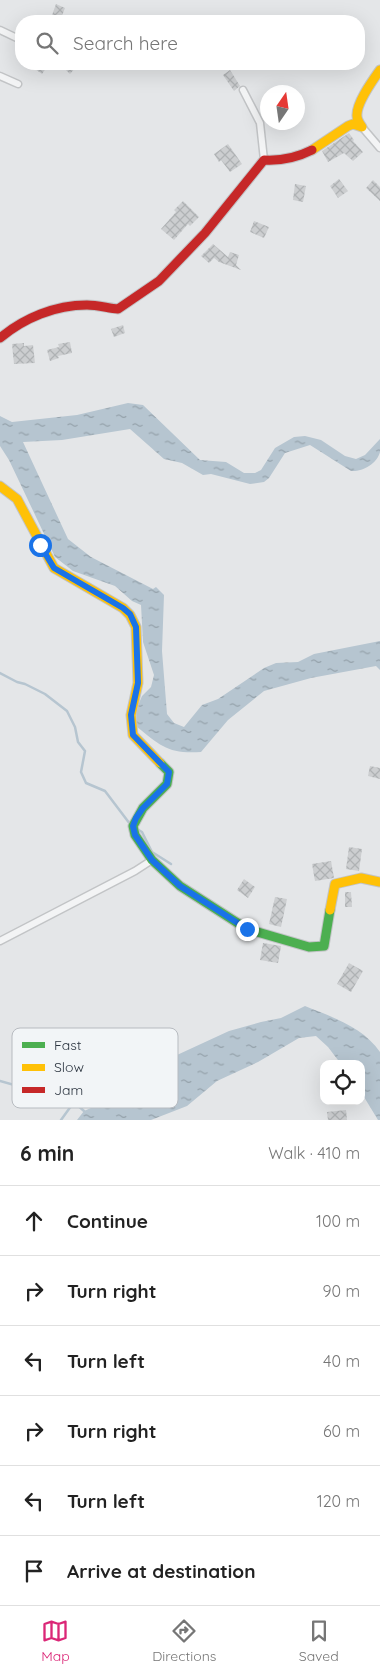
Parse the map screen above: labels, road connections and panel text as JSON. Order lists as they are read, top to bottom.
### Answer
{
  "legend": ["Fast", "Slow", "Jam"],
  "north": "top",
  "page": {
    "search": "Search here",
    "heading": ["6 min", "Walk · 410 m"],
    "list": [
      ["Continue", "100 m"],
      ["Turn right", "90 m"],
      ["Turn left", "40 m"],
      ["Turn right", "60 m"],
      ["Turn left", "120 m"],
      "Arrive at destination"
    ],
    "nav": ["Map", "Directions", "Saved"]
  }
}
